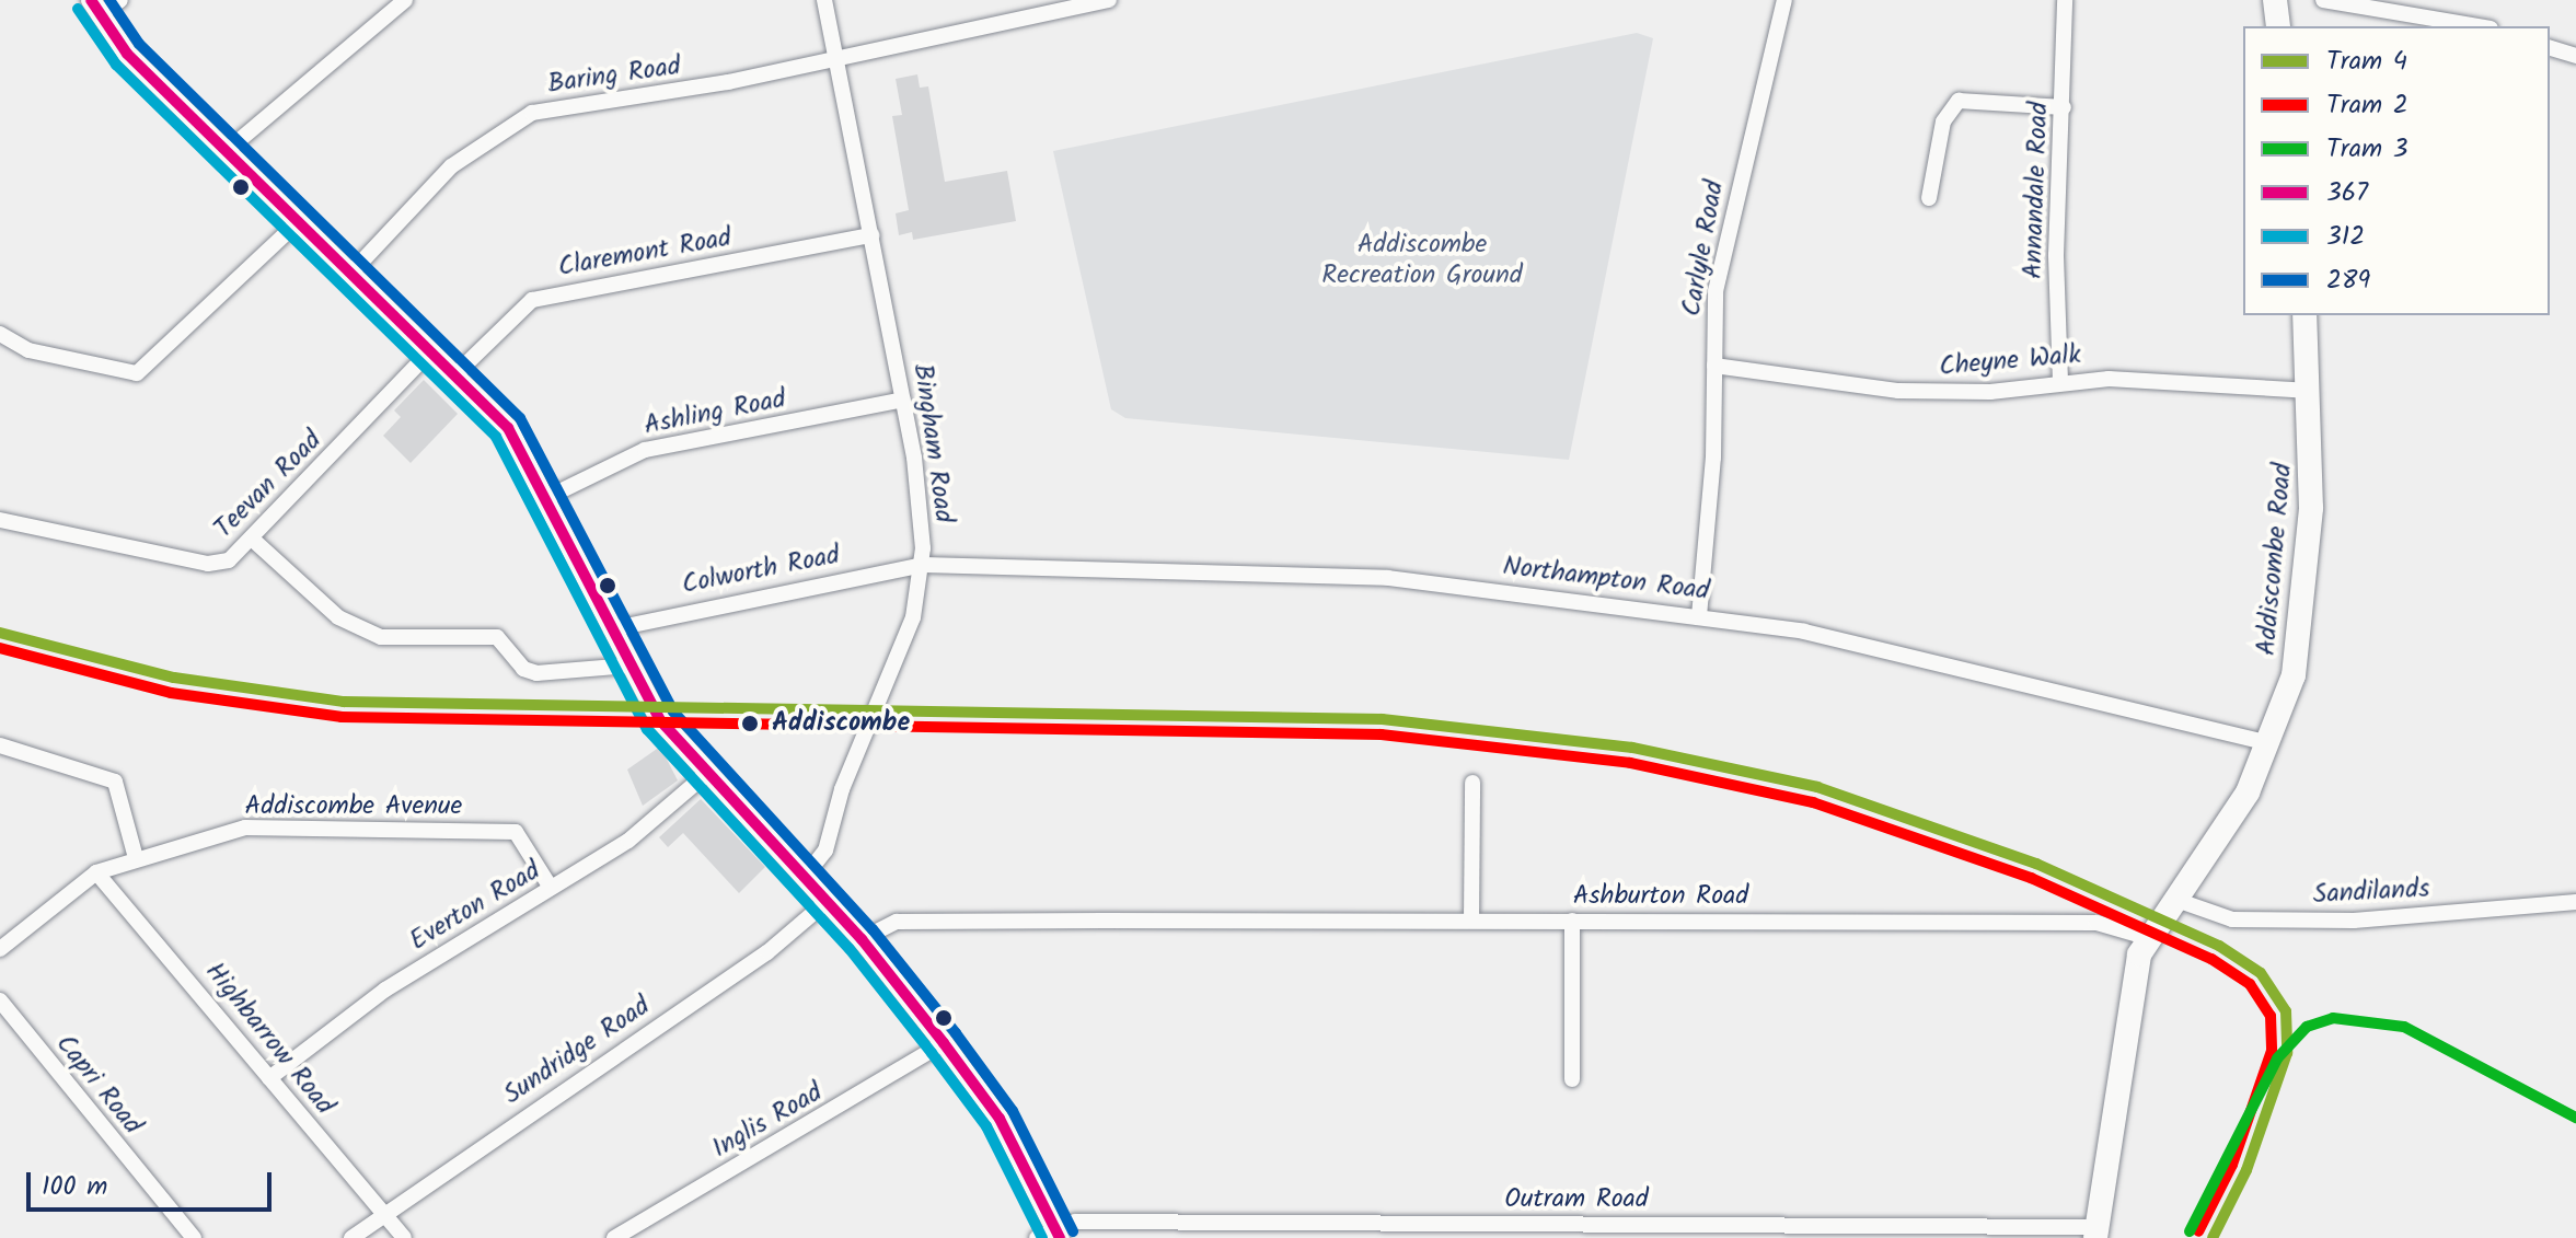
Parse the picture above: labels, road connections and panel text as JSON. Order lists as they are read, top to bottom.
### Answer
{
  "streets": {
    "highway": ["Addiscombe Road"],
    "street": [
      "Baring Road",
      "Annandale Road",
      "Carlyle Road",
      "Claremont Road",
      "Cheyne Walk",
      "Ashling Road",
      "Bingham Road",
      "Teevan Road",
      "Colworth Road",
      "Northampton Road",
      "Addiscombe Avenue",
      "Sandilands",
      "Ashburton Road",
      "Everton Road",
      "Highbarrow Road",
      "Sundridge Road",
      "Capri Road",
      "Inglis Road",
      "Outram Road"
    ]
  },
  "crossings": [
    ["Baring Road", "Bingham Road"],
    ["Annandale Road", "Cheyne Walk"],
    ["Carlyle Road", "Cheyne Walk"],
    ["Carlyle Road", "Northampton Road"],
    ["Claremont Road", "Bingham Road"],
    ["Cheyne Walk", "Addiscombe Road"],
    ["Ashling Road", "Bingham Road"],
    ["Bingham Road", "Colworth Road"],
    ["Bingham Road", "Northampton Road"],
    ["Addiscombe Road", "Northampton Road"],
    ["Addiscombe Road", "Sandilands"],
    ["Addiscombe Road", "Ashburton Road"],
    ["Addiscombe Road", "Outram Road"],
    ["Colworth Road", "Northampton Road"],
    ["Addiscombe Avenue", "Everton Road"],
    ["Addiscombe Avenue", "Highbarrow Road"],
    ["Everton Road", "Highbarrow Road"],
    ["Highbarrow Road", "Sundridge Road"]
  ],
  "parks": ["Addiscombe Recreation Ground"],
  "places": ["Addiscombe"],
  "lines": [
    "transit line 367",
    "transit line 289",
    "transit line 312",
    "tram line 4",
    "tram line 2",
    "tram line 3"
  ],
  "legend": [
    "Tram 4",
    "Tram 2",
    "Tram 3",
    "367",
    "312",
    "289"
  ],
  "scale_bar": "100 m"
}
